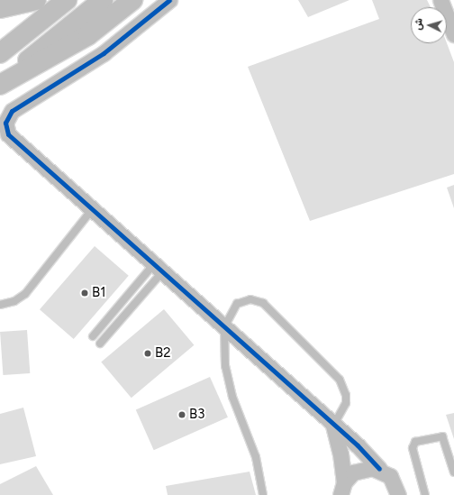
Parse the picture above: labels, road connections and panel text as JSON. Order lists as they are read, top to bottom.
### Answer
{
  "places": ["B1", "B2", "B3"],
  "north": "left"
}
